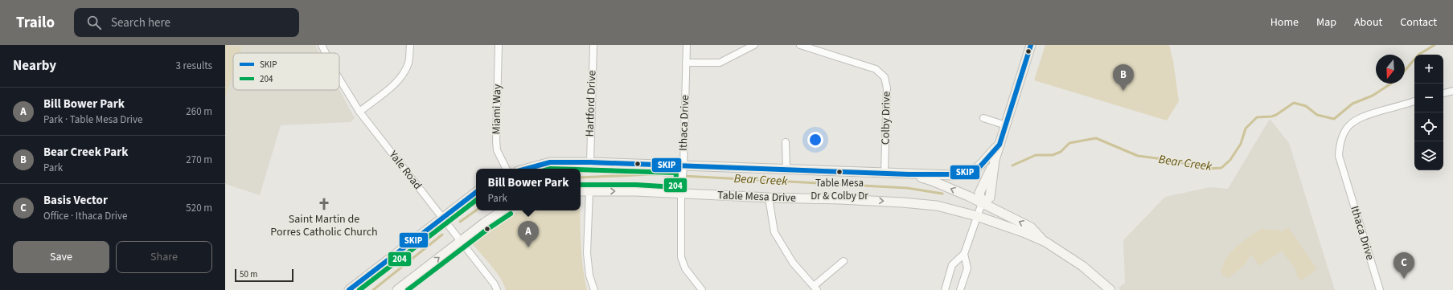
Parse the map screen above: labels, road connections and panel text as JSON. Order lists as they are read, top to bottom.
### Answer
{
  "streets": {
    "street": [
      "Hartford Drive",
      "Miami Way",
      "Colby Drive",
      "Ithaca Drive",
      "Yale Road",
      "Table Mesa Drive"
    ]
  },
  "crossings": [
    ["Hartford Drive", "Table Mesa Drive"],
    ["Colby Drive", "Table Mesa Drive"],
    ["Ithaca Drive", "Table Mesa Drive"]
  ],
  "water": ["Bear Creek"],
  "places": {
    "other": ["Table Mesa Dr & Colby Dr"],
    "church": ["Saint Martin de Porres Catholic Church"]
  },
  "lines": ["transit line SKIP", "transit line 204"],
  "legend": ["SKIP", "204"],
  "scale_bar": "50 m",
  "north": "bottom",
  "page": {
    "header": "Trailo",
    "search": "Search here",
    "nav": [
      "Home",
      "Map",
      "About",
      "Contact"
    ],
    "heading": ["Nearby", "3 results"],
    "map_buttons": ["+", "−"],
    "pins": ["B", "A", "C"],
    "list": [
      {
        "mark": "A",
        "name": "Bill Bower Park",
        "note": "Park · Table Mesa Drive",
        "value": "260 m"
      },
      {
        "mark": "B",
        "name": "Bear Creek Park",
        "note": "Park",
        "value": "270 m"
      },
      {
        "mark": "C",
        "name": "Basis Vector",
        "note": "Office · Ithaca Drive",
        "value": "520 m"
      }
    ],
    "popup": ["Bill Bower Park", "Park"],
    "buttons": ["Save", "Share"],
    "scale": "50 m"
  }
}
